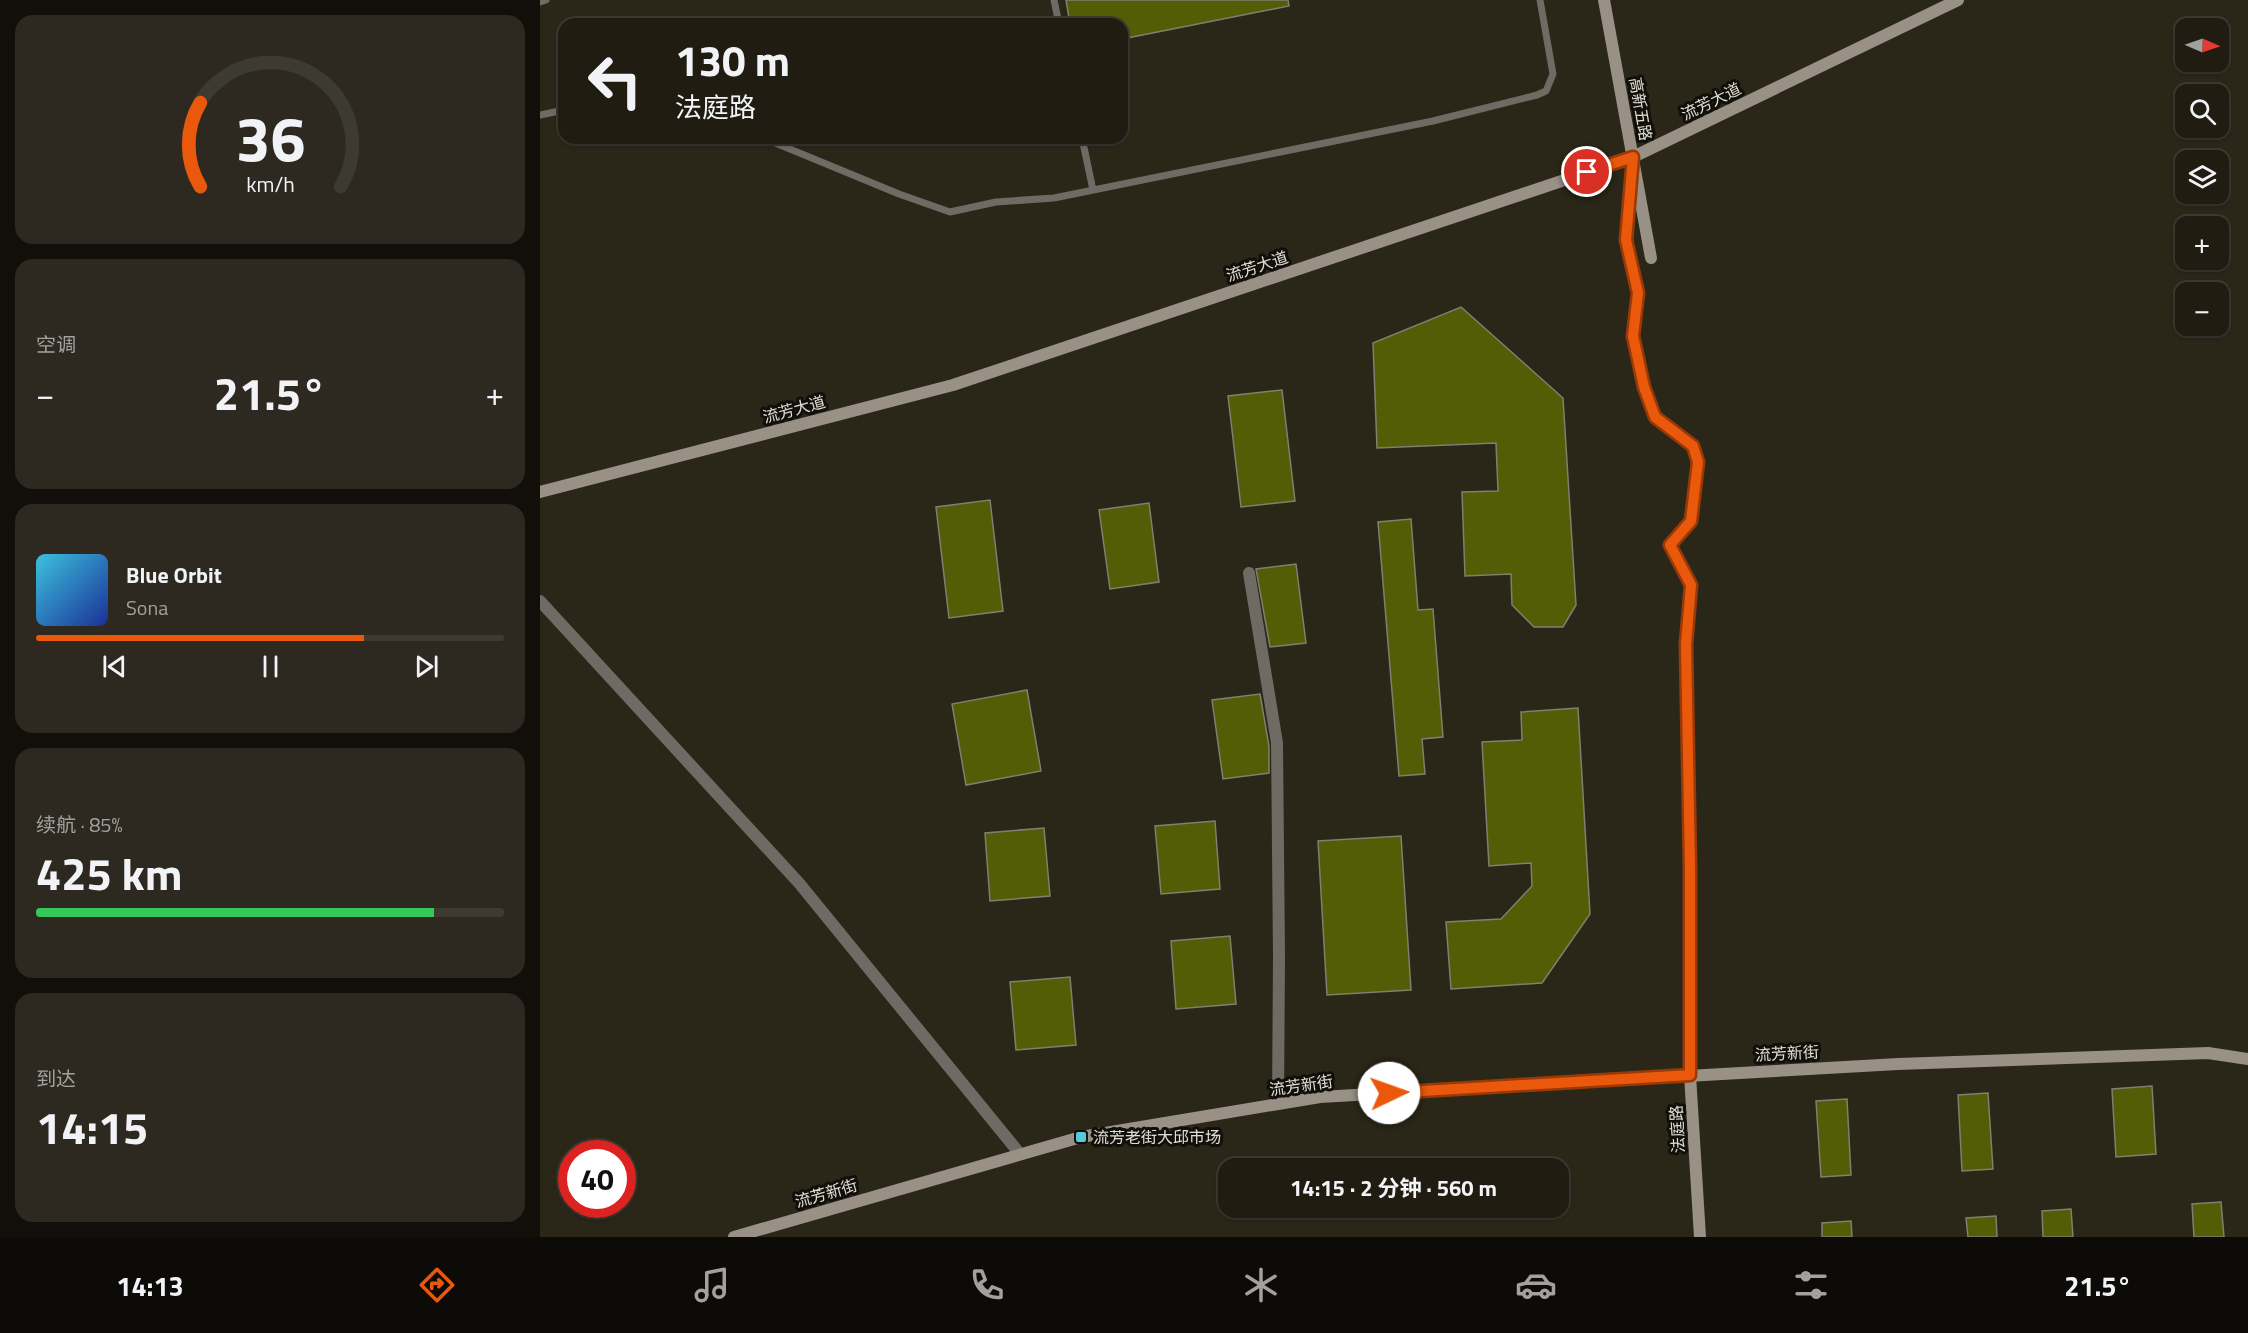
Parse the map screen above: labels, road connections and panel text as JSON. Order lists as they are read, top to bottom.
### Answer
{
  "streets": {
    "main road": [
      "流芳大道",
      "高新五路",
      "流芳新街",
      "法庭路"
    ]
  },
  "crossings": [
    ["流芳大道", "高新五路"],
    ["流芳大道", "法庭路"],
    ["高新五路", "法庭路"],
    ["流芳新街", "法庭路"]
  ],
  "places": {
    "transit": ["流芳老街大邱市场"]
  },
  "north": "right",
  "page": {
    "map_buttons": ["+", "−"],
    "turn": ["130 m", "法庭路"],
    "tile": [
      "空调",
      ["续航 · 85%", "425 km"],
      ["到达", "14:15"]
    ],
    "heat": ["−", "21.5°", "+"],
    "song": ["Blue Orbit", "Sona"],
    "limit": "40",
    "trip": "14:15 · 2 分钟 · 560 m",
    "tabs": ["14:13", "21.5°"],
    "gauge": ["36", "km/h"]
  }
}
